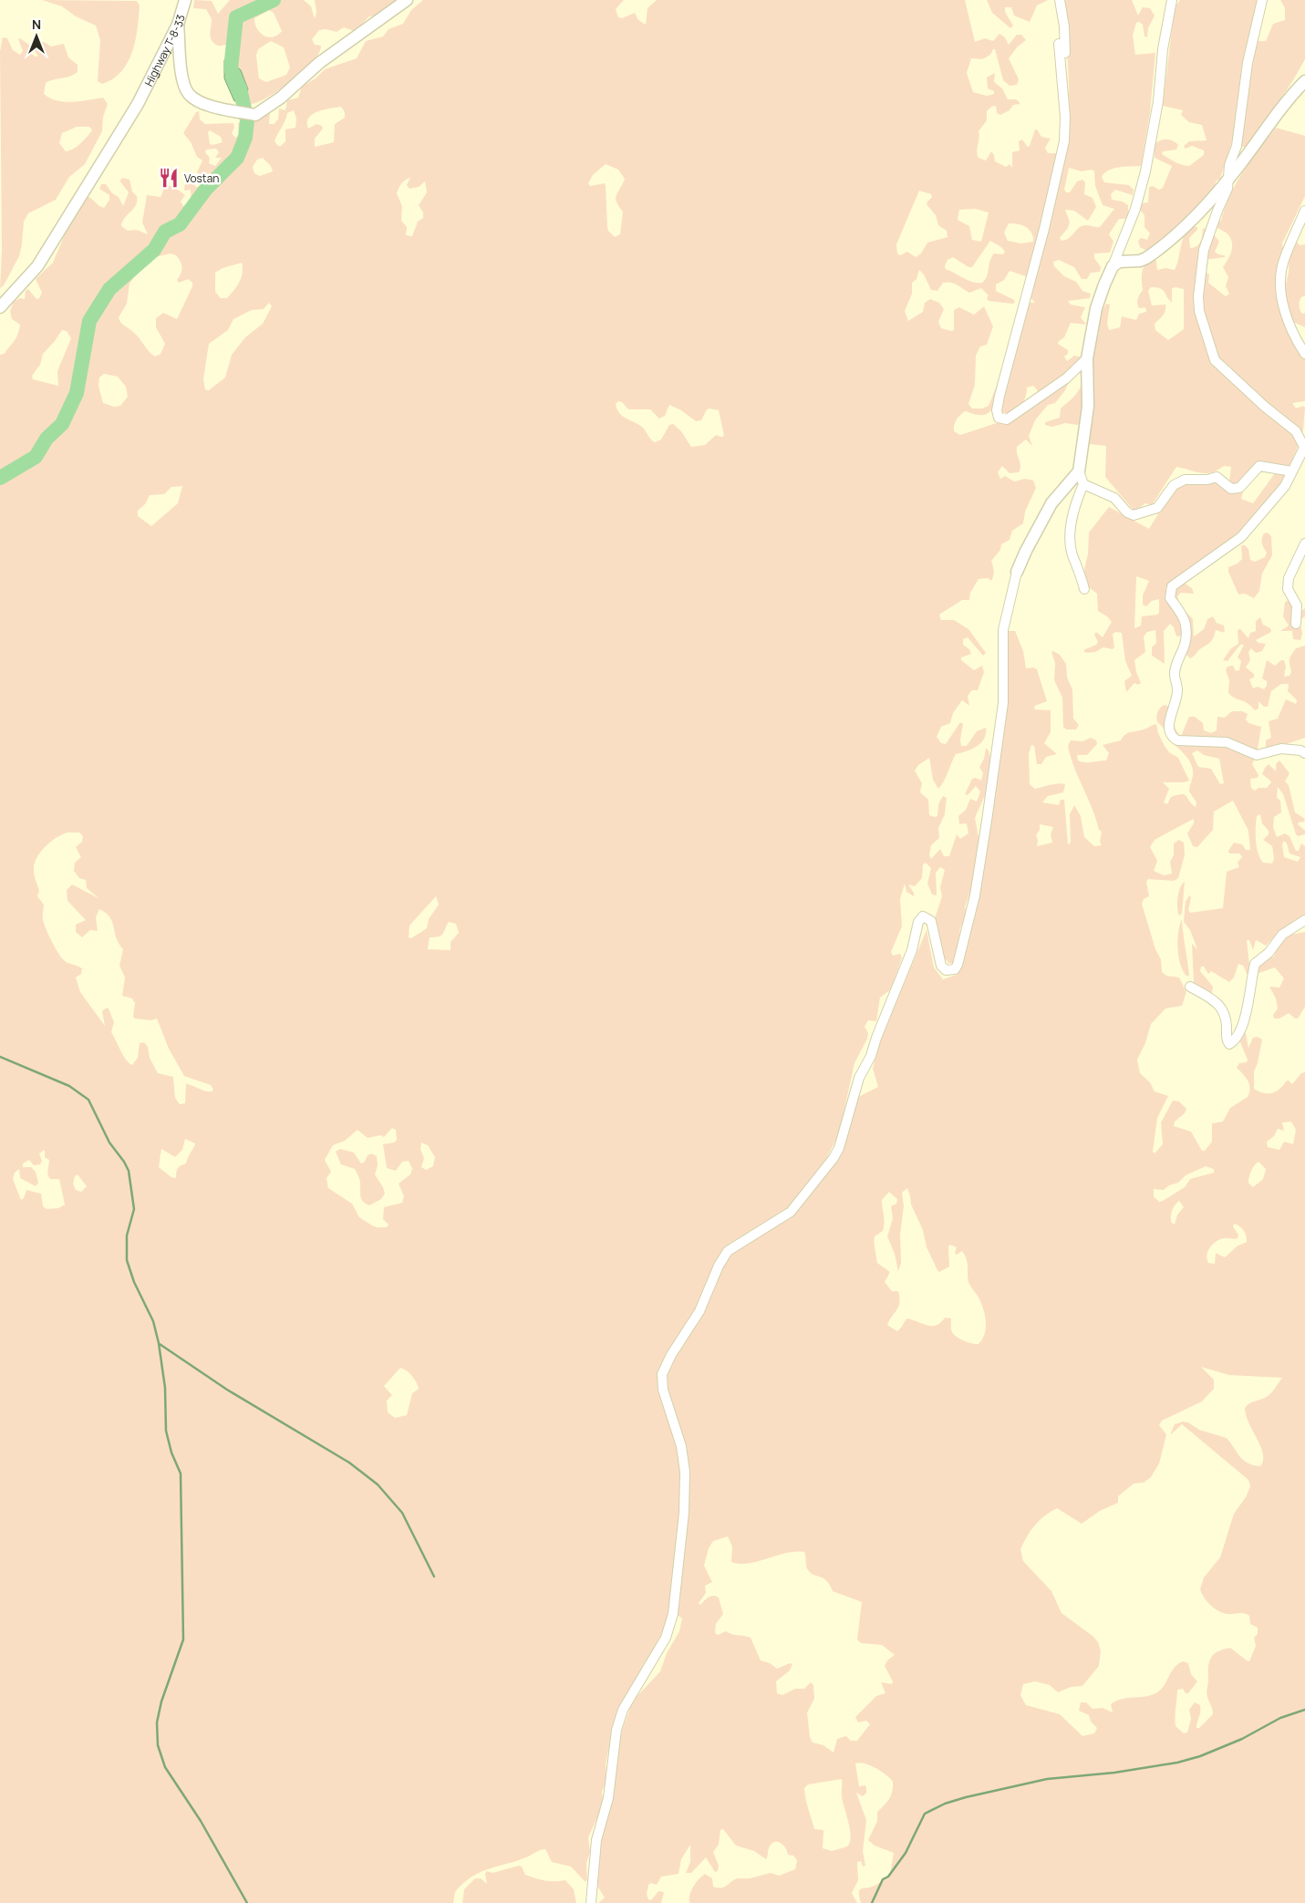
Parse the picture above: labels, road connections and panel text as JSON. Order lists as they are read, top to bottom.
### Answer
{
  "streets": {
    "street": ["Highway T-8-33"]
  },
  "places": {
    "restaurant": ["Vostan"]
  },
  "north": "top"
}
